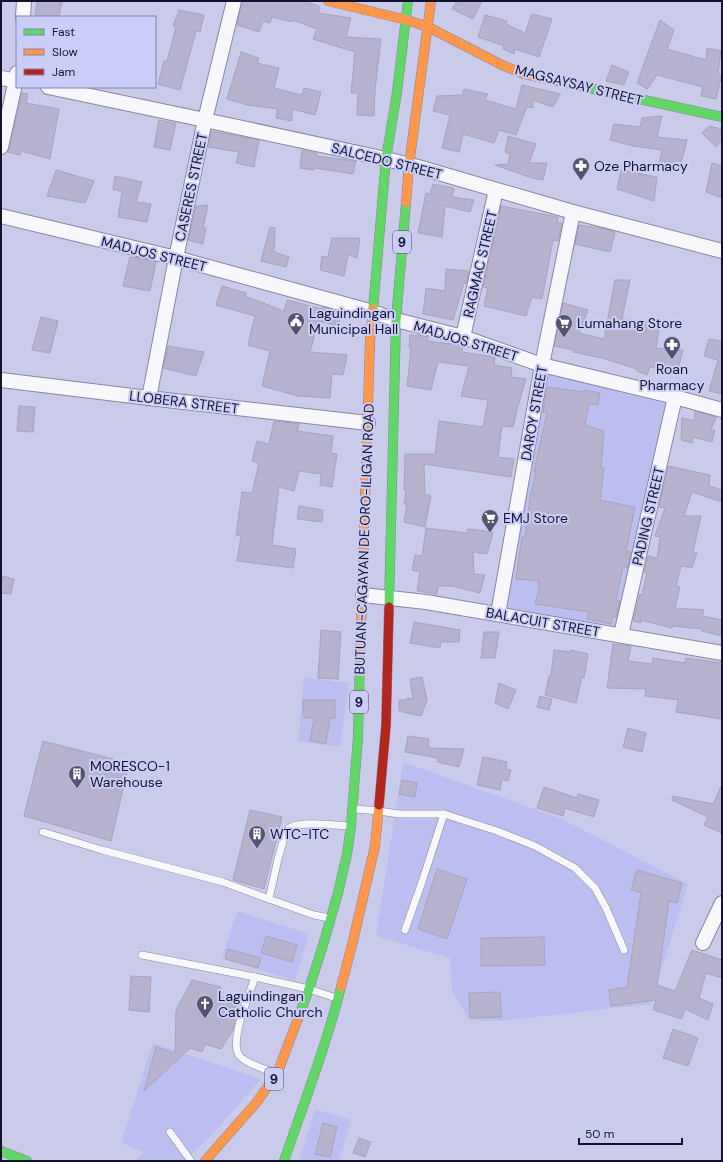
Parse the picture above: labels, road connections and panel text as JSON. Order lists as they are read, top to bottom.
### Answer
{
  "streets": {
    "main road": ["MAGSAYSAY STREET", "9", "BUTUAN-CAGAYAN DE ORO-ILIGAN ROAD"],
    "street": [
      "SALCEDO STREET",
      "CASERES STREET",
      "MADJOS STREET",
      "RAGMAC STREET",
      "LLOBERA STREET",
      "DAROY STREET",
      "PADING STREET",
      "BALACUIT STREET"
    ]
  },
  "crossings": [
    ["MAGSAYSAY STREET", "BUTUAN-CAGAYAN DE ORO-ILIGAN ROAD"],
    ["SALCEDO STREET", "CASERES STREET"],
    ["SALCEDO STREET", "RAGMAC STREET"],
    ["SALCEDO STREET", "DAROY STREET"],
    ["SALCEDO STREET", "BUTUAN-CAGAYAN DE ORO-ILIGAN ROAD"],
    ["CASERES STREET", "MADJOS STREET"],
    ["CASERES STREET", "LLOBERA STREET"],
    ["MADJOS STREET", "RAGMAC STREET"],
    ["MADJOS STREET", "DAROY STREET"],
    ["MADJOS STREET", "PADING STREET"],
    ["MADJOS STREET", "BUTUAN-CAGAYAN DE ORO-ILIGAN ROAD"],
    ["LLOBERA STREET", "BUTUAN-CAGAYAN DE ORO-ILIGAN ROAD"],
    ["DAROY STREET", "BALACUIT STREET"],
    ["PADING STREET", "BALACUIT STREET"],
    ["BUTUAN-CAGAYAN DE ORO-ILIGAN ROAD", "BALACUIT STREET"]
  ],
  "places": {
    "pharmacy": ["Oze Pharmacy", "Roan Pharmacy"],
    "public building": ["Laguindingan Municipal Hall"],
    "supermarket": ["Lumahang Store", "EMJ Store"],
    "building": ["MORESCO-1 Warehouse", "WTC-ITC"],
    "church": ["Laguindingan Catholic Church"]
  },
  "legend": ["Fast", "Slow", "Jam"],
  "scale_bar": "50 m"
}
